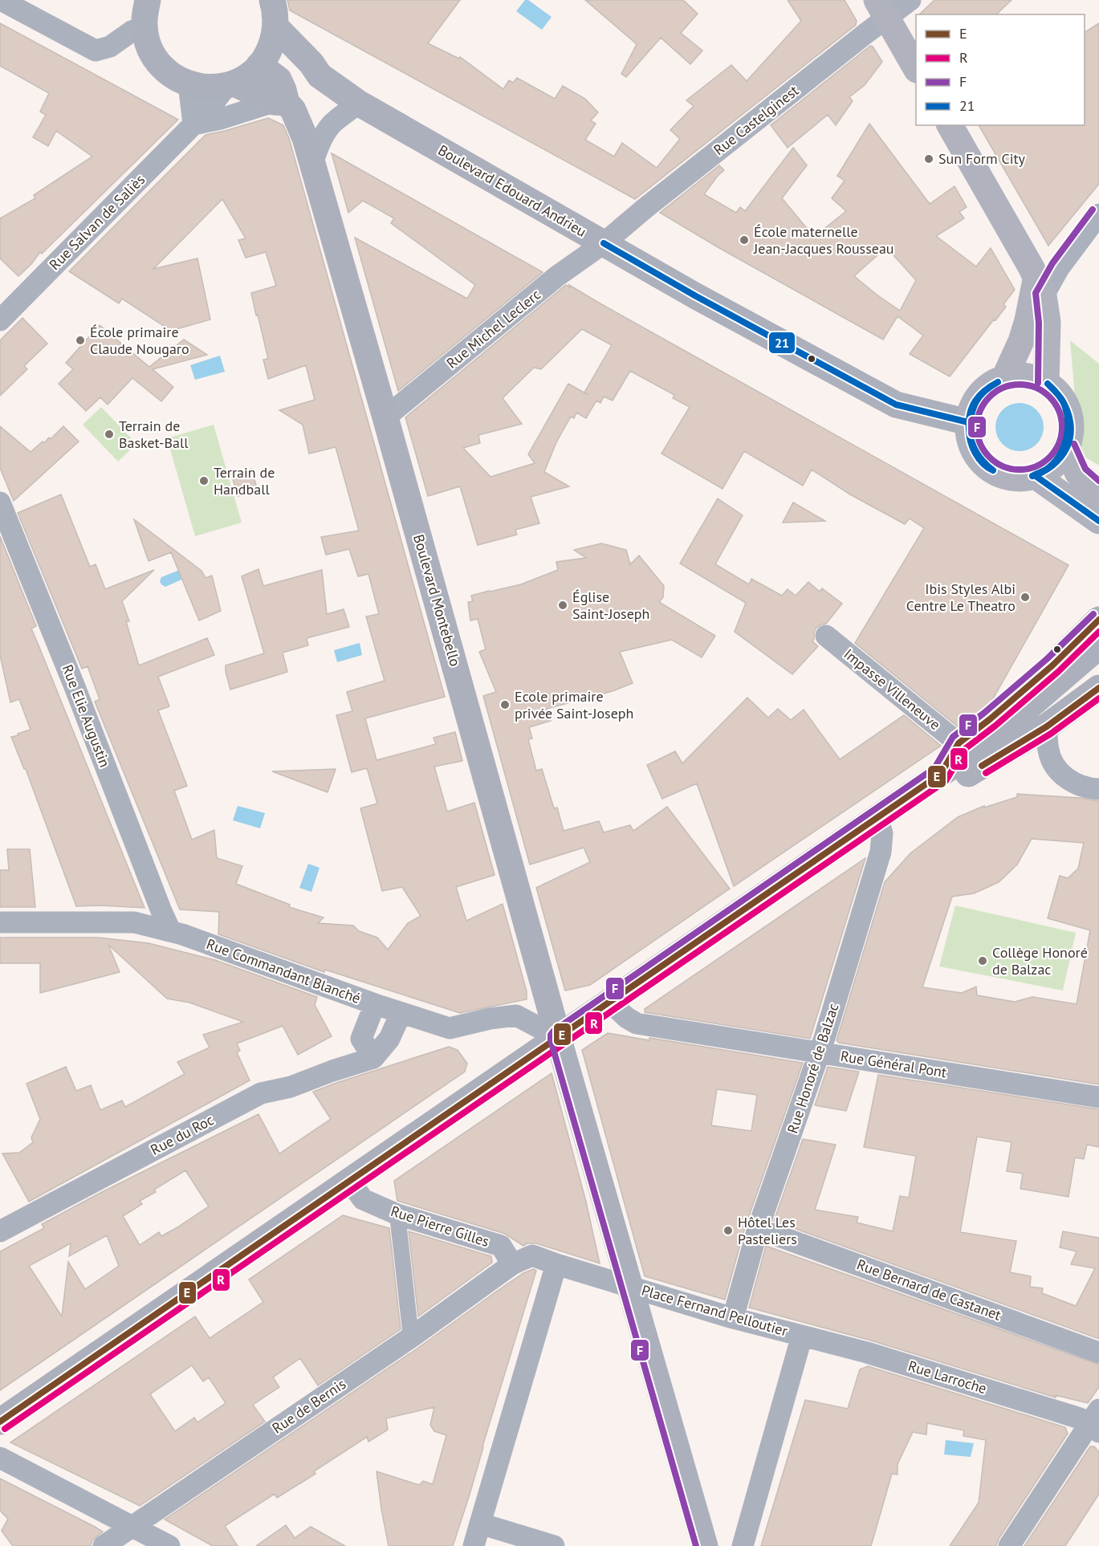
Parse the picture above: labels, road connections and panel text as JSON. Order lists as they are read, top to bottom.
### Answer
{
  "streets": {
    "main road": ["Boulevard Edouard Andrieu", "Boulevard Montebello"],
    "street": [
      "Rue Castelginest",
      "Rue Salvan de Saliès",
      "Rue Michel Leclerc",
      "Impasse Villeneuve",
      "Rue Elie Augustin",
      "Rue Commandant Blanché",
      "Rue Général Pont",
      "Rue Honoré de Balzac",
      "Rue du Roc",
      "Rue Pierre Gilles",
      "Rue Bernard de Castanet",
      "Place Fernand Pelloutier",
      "Rue Larroche",
      "Rue de Bernis"
    ]
  },
  "crossings": [
    ["Rue Castelginest", "Boulevard Edouard Andrieu"],
    ["Rue Castelginest", "Rue Michel Leclerc"],
    ["Boulevard Edouard Andrieu", "Rue Michel Leclerc"],
    ["Rue Michel Leclerc", "Boulevard Montebello"],
    ["Boulevard Montebello", "Rue Commandant Blanché"],
    ["Boulevard Montebello", "Place Fernand Pelloutier"],
    ["Rue Elie Augustin", "Rue Commandant Blanché"],
    ["Rue Général Pont", "Rue Honoré de Balzac"],
    ["Rue Honoré de Balzac", "Rue Bernard de Castanet"],
    ["Rue Honoré de Balzac", "Place Fernand Pelloutier"],
    ["Rue Pierre Gilles", "Rue de Bernis"],
    ["Place Fernand Pelloutier", "Rue Larroche"]
  ],
  "places": [
    "Sun Form City",
    "École maternelle Jean-Jacques Rousseau",
    "École primaire Claude Nougaro",
    "Terrain de Basket-Ball",
    "Terrain de Handball",
    "Ibis Styles Albi Centre Le Theatro",
    "Église Saint-Joseph",
    "Ecole primaire privée Saint-Joseph",
    "Collège Honoré de Balzac",
    "Hôtel Les Pasteliers"
  ],
  "lines": [
    "transit line F",
    "transit line 21",
    "transit line E",
    "transit line R"
  ],
  "legend": [
    "E",
    "R",
    "F",
    "21"
  ]
}
